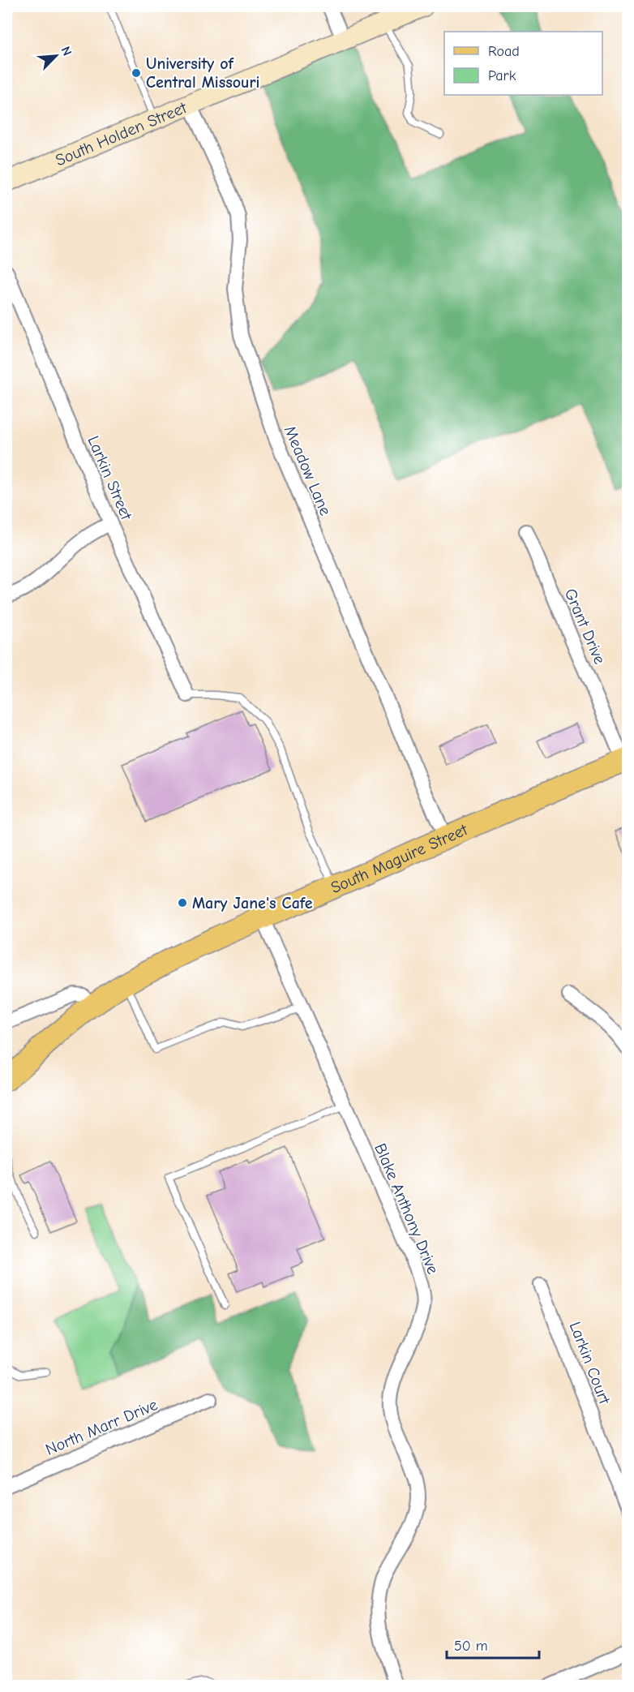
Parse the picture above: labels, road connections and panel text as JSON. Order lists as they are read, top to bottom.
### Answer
{
  "streets": {
    "main road": ["South Holden Street", "South Maguire Street"],
    "street": [
      "Meadow Lane",
      "Larkin Street",
      "Grant Drive",
      "Blake Anthony Drive",
      "Larkin Court",
      "North Marr Drive"
    ]
  },
  "crossings": [
    ["South Holden Street", "Meadow Lane"],
    ["Meadow Lane", "South Maguire Street"],
    ["Grant Drive", "South Maguire Street"],
    ["South Maguire Street", "Blake Anthony Drive"]
  ],
  "places": ["University of Central Missouri", "Mary Jane's Cafe"],
  "legend": ["Road", "Park"],
  "scale_bar": "50 m",
  "north": "top right"
}
